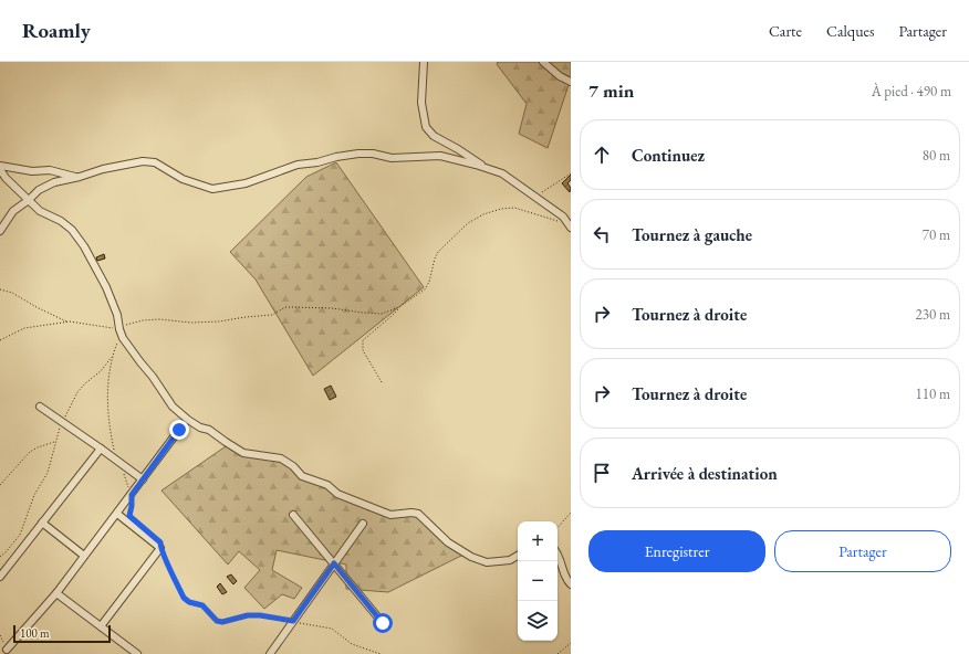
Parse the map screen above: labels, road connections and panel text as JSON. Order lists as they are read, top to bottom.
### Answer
{
  "scale_bar": "100 m",
  "page": {
    "header": "Roamly",
    "nav": ["Carte", "Calques", "Partager"],
    "heading": ["7 min", "À pied · 490 m"],
    "list": [
      ["Continuez", "80 m"],
      ["Tournez à gauche", "70 m"],
      ["Tournez à droite", "230 m"],
      ["Tournez à droite", "110 m"],
      "Arrivée à destination"
    ],
    "buttons": ["Enregistrer", "Partager"],
    "map_buttons": ["+", "−"],
    "scale": "100 m"
  }
}
